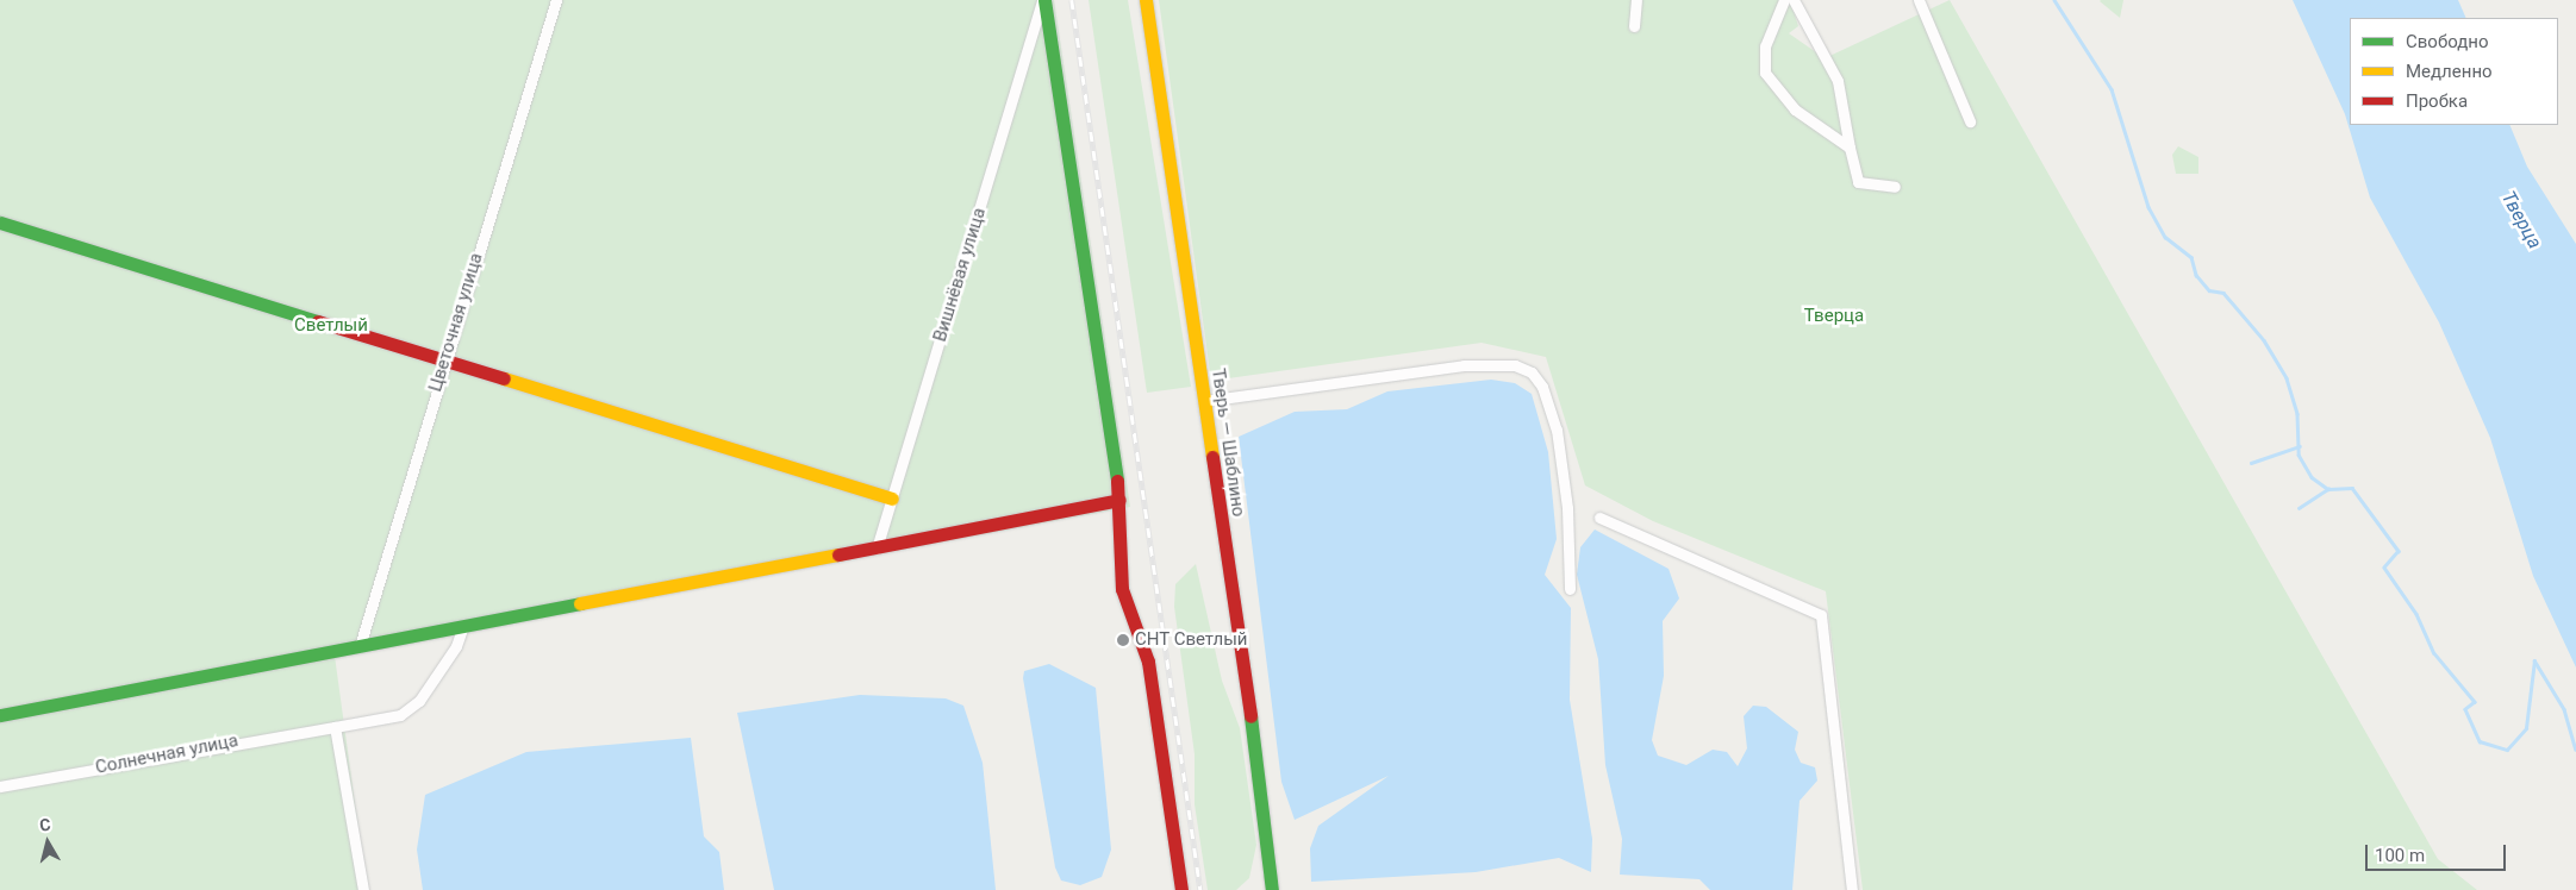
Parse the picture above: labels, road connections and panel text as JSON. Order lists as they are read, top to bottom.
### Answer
{
  "streets": {
    "street": [
      "Вишнёвая улица",
      "Цветочная улица",
      "Тверь — Шаблино",
      "Солнечная улица"
    ]
  },
  "water": ["Тверца"],
  "parks": ["Тверца", "Светлый"],
  "places": ["СНТ Светлый"],
  "legend": ["Свободно", "Медленно", "Пробка"],
  "scale_bar": "100 m",
  "north": "top"
}
